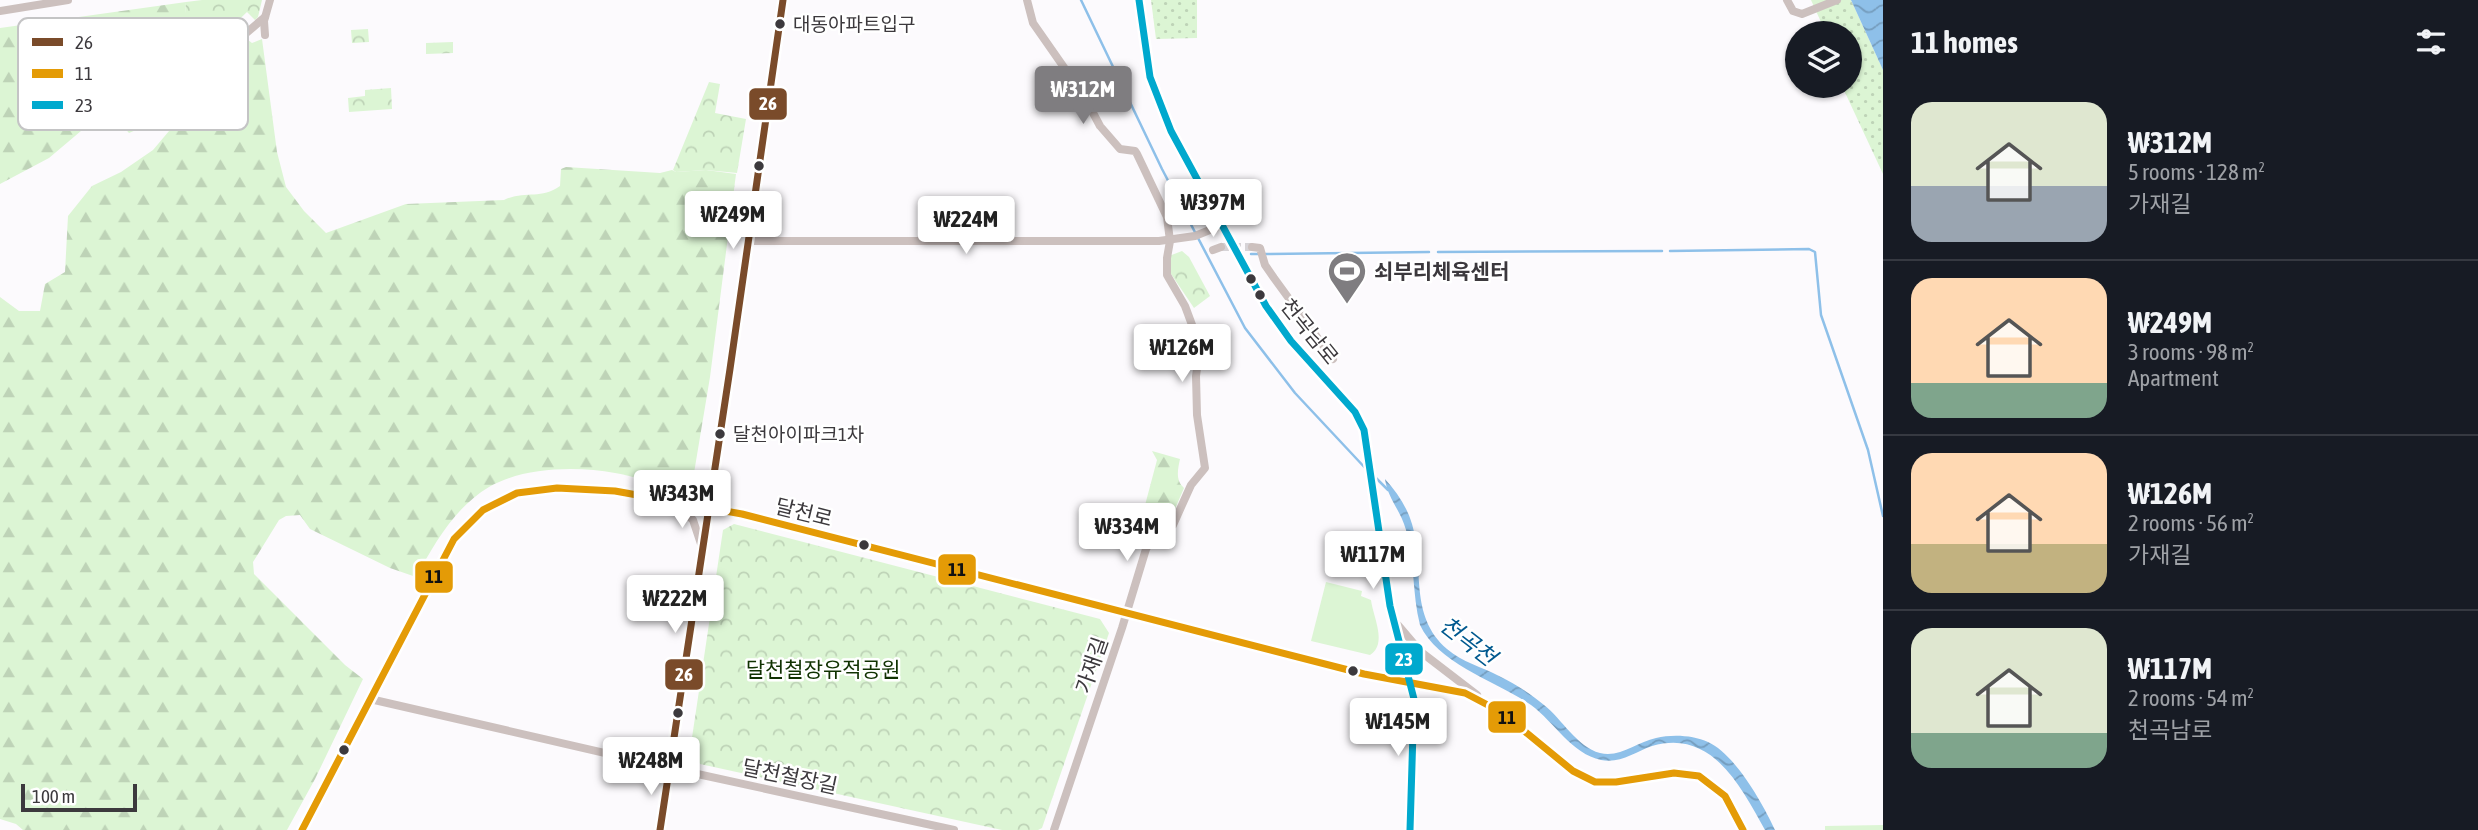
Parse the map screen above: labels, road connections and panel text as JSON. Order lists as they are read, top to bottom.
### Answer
{
  "streets": {
    "street": [
      "천곡남로",
      "달천로",
      "가재길",
      "달천철장길"
    ]
  },
  "crossings": [
    ["달천로", "가재길"]
  ],
  "water": ["천곡천"],
  "parks": ["달천철장유적공원"],
  "places": {
    "other": ["대동아파트입구", "달천아이파크1차"],
    "sports": ["쇠부리체육센터"]
  },
  "lines": ["transit line 26", "transit line 23", "transit line 11"],
  "legend": ["26", "11", "23"],
  "scale_bar": "100 m",
  "page": {
    "heading": "11 homes",
    "price": [
      "₩312M",
      "₩397M",
      "₩249M",
      "₩224M",
      "₩126M",
      "₩343M",
      "₩334M",
      "₩117M",
      "₩222M",
      "₩145M",
      "₩248M"
    ],
    "list": [
      {
        "name": "₩312M",
        "note": "5 rooms · 128 m² · 가재길"
      },
      {
        "name": "₩249M",
        "note": "3 rooms · 98 m² · Apartment"
      },
      {
        "name": "₩126M",
        "note": "2 rooms · 56 m² · 가재길"
      },
      {
        "name": "₩117M",
        "note": "2 rooms · 54 m² · 천곡남로"
      }
    ],
    "scale": "100 m"
  }
}
